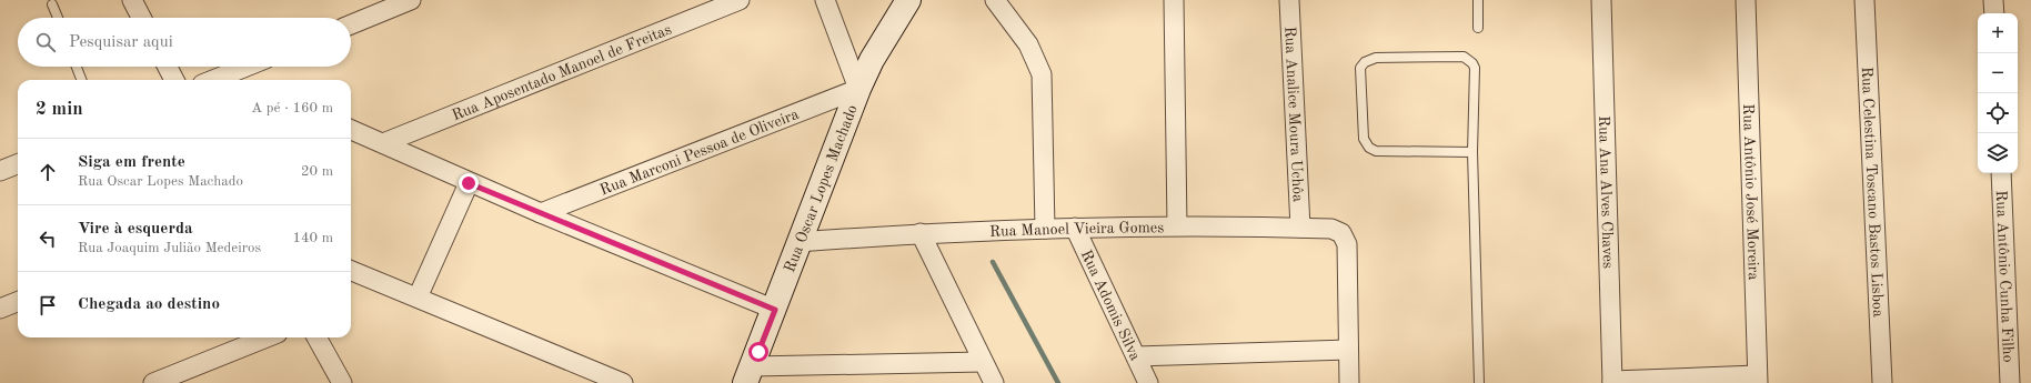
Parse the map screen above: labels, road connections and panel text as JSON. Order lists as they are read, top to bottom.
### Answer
{
  "streets": {
    "street": [
      "Rua Aposentado Manoel de Freitas",
      "Rua Analice Moura Uchôa",
      "Rua Marconi Pessoa de Oliveira",
      "Rua Oscar Lopes Machado",
      "Rua Ana Alves Chaves",
      "Rua Antônio José Moreira",
      "Rua Celestina Toscano Bastos Lisboa",
      "Rua Manoel Vieira Gomes",
      "Rua Antônio Cunha Filho",
      "Rua Adomis Silva"
    ]
  },
  "crossings": [
    ["Rua Analice Moura Uchôa", "Rua Manoel Vieira Gomes"],
    ["Rua Marconi Pessoa de Oliveira", "Rua Oscar Lopes Machado"],
    ["Rua Oscar Lopes Machado", "Rua Manoel Vieira Gomes"],
    ["Rua Manoel Vieira Gomes", "Rua Adomis Silva"]
  ],
  "page": {
    "map_buttons": ["+", "−"],
    "search": "Pesquisar aqui",
    "heading": ["2 min", "A pé · 160 m"],
    "list": [
      ["Siga em frente", "Rua Oscar Lopes Machado", "20 m"],
      ["Vire à esquerda", "Rua Joaquim Julião Medeiros", "140 m"],
      "Chegada ao destino"
    ]
  }
}
